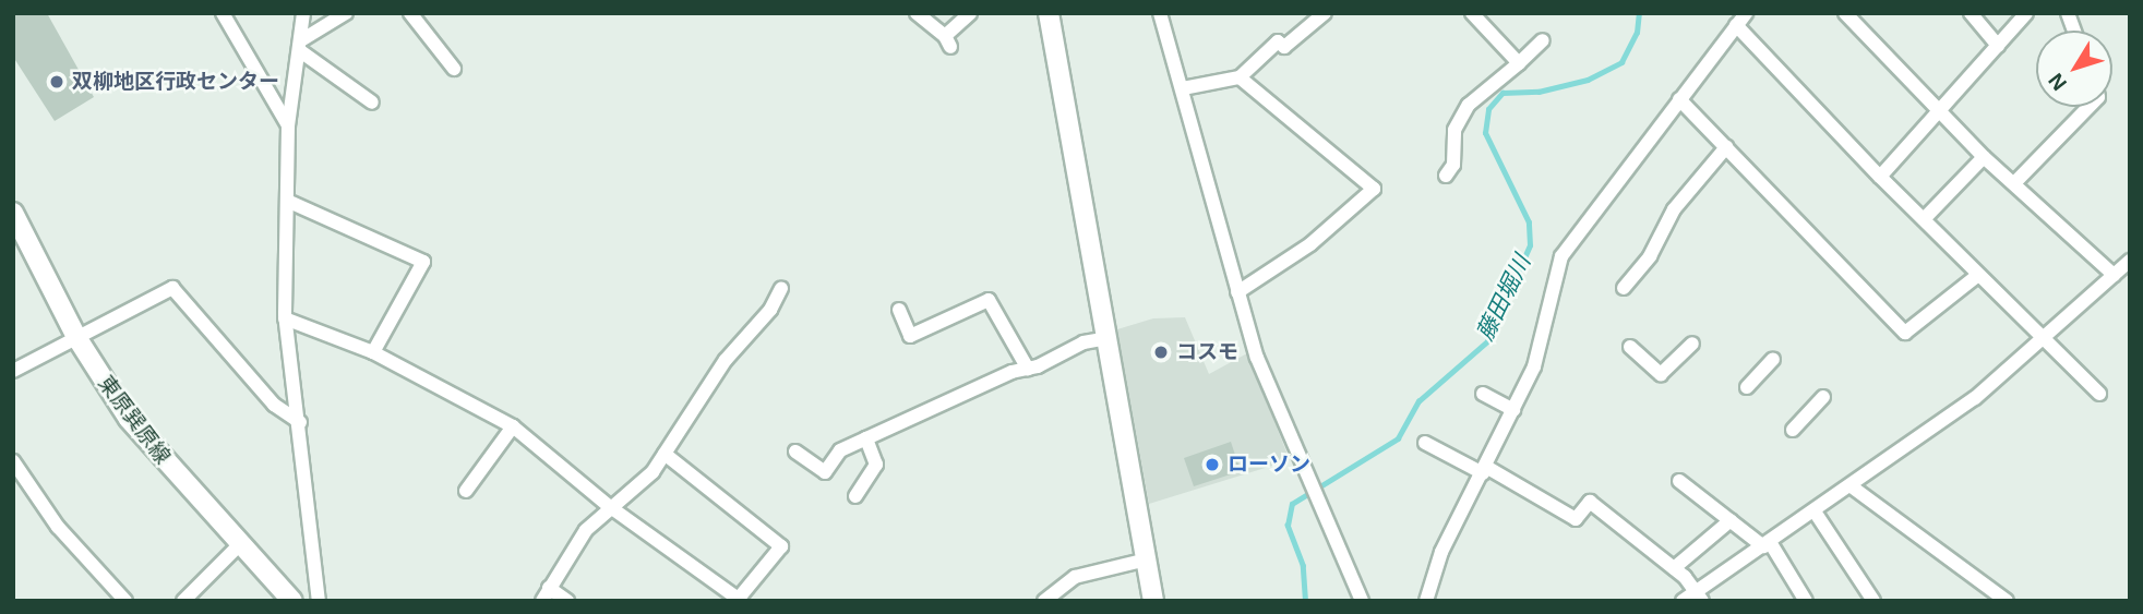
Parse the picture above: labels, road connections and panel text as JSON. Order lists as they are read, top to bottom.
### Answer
{
  "streets": {
    "street": ["東原巽原線"]
  },
  "water": ["藤田堀川"],
  "places": ["双柳地区行政センター", "コスモ", "ローソン"],
  "north": "bottom left"
}
